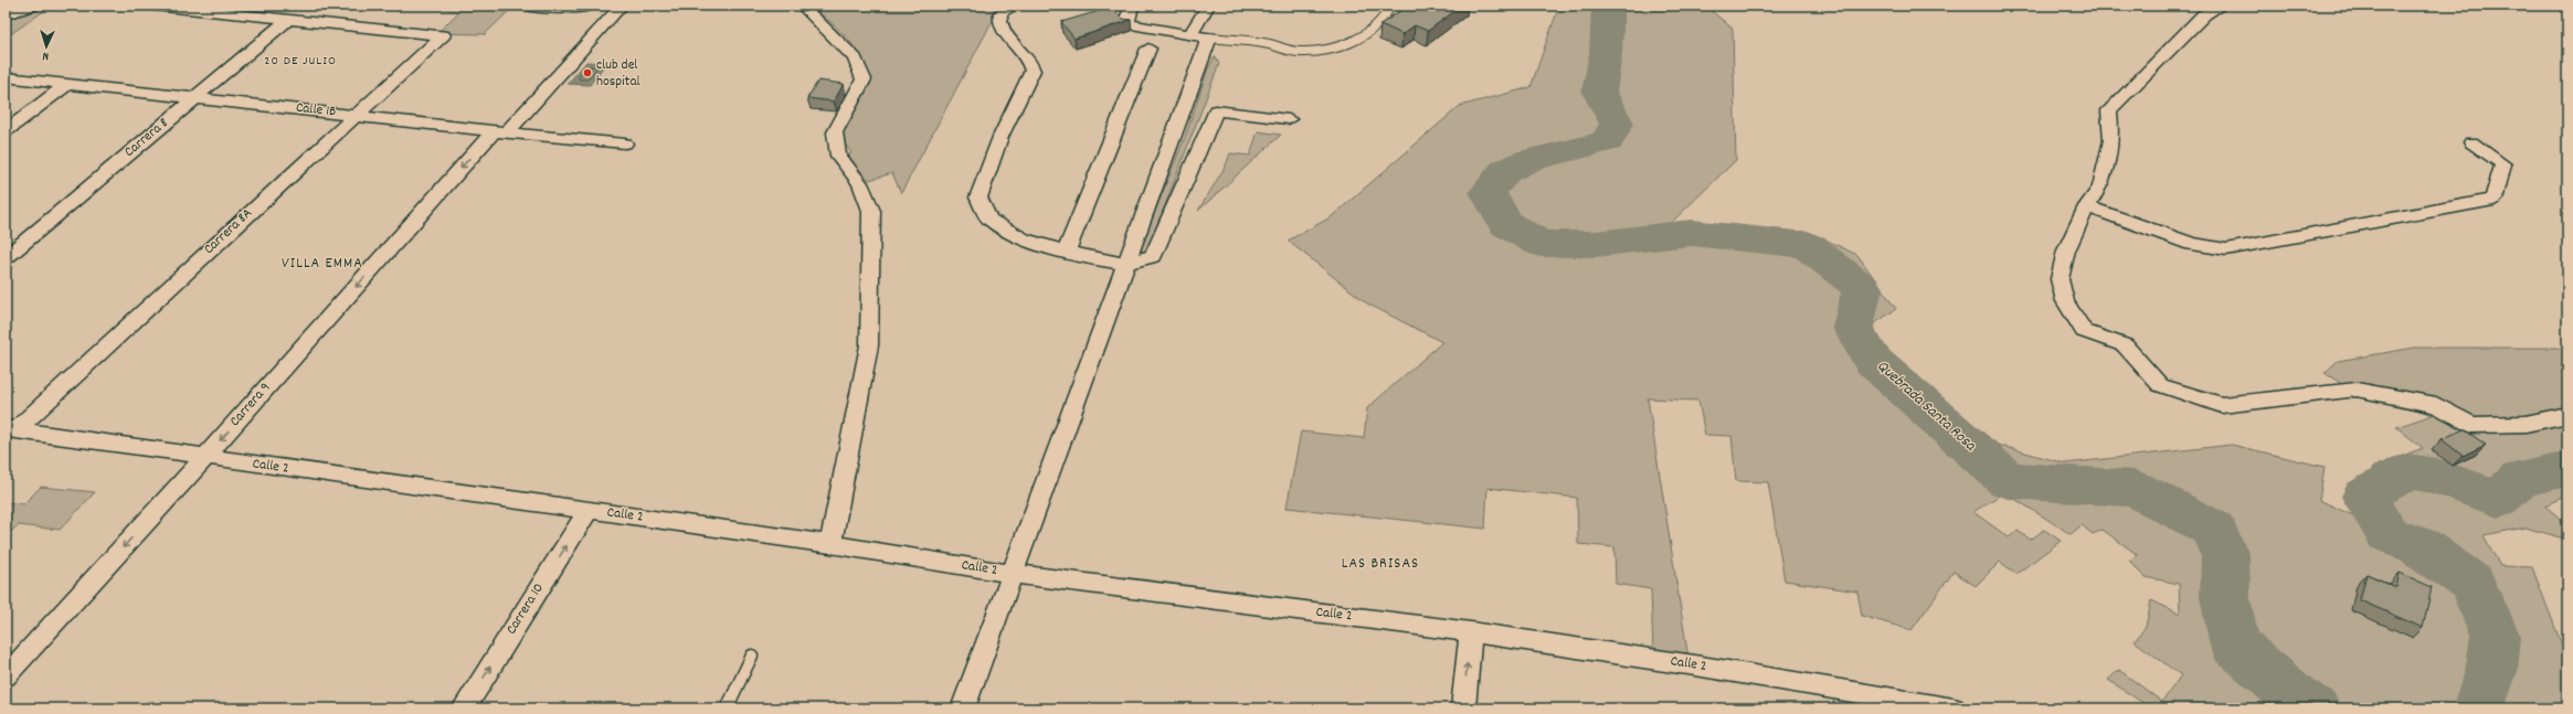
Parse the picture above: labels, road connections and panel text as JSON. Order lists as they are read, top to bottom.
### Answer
{
  "streets": {
    "street": [
      "Calle 1B",
      "Carrera 8",
      "Carrera 8A",
      "Carrera 9",
      "Calle 2",
      "Carrera 10"
    ]
  },
  "crossings": [
    ["Calle 1B", "Carrera 8"],
    ["Calle 1B", "Carrera 8A"],
    ["Calle 1B", "Carrera 9"],
    ["Carrera 8", "Carrera 8A"],
    ["Carrera 8A", "Calle 2"],
    ["Carrera 9", "Calle 2"],
    ["Calle 2", "Carrera 10"]
  ],
  "one_way": ["Carrera 9", "Carrera 10"],
  "districts": ["20 DE JULIO", "VILLA EMMA", "LAS BRISAS"],
  "water": ["Quebrada Santa Rosa"],
  "places": ["club del hospital"],
  "north": "bottom"
}
